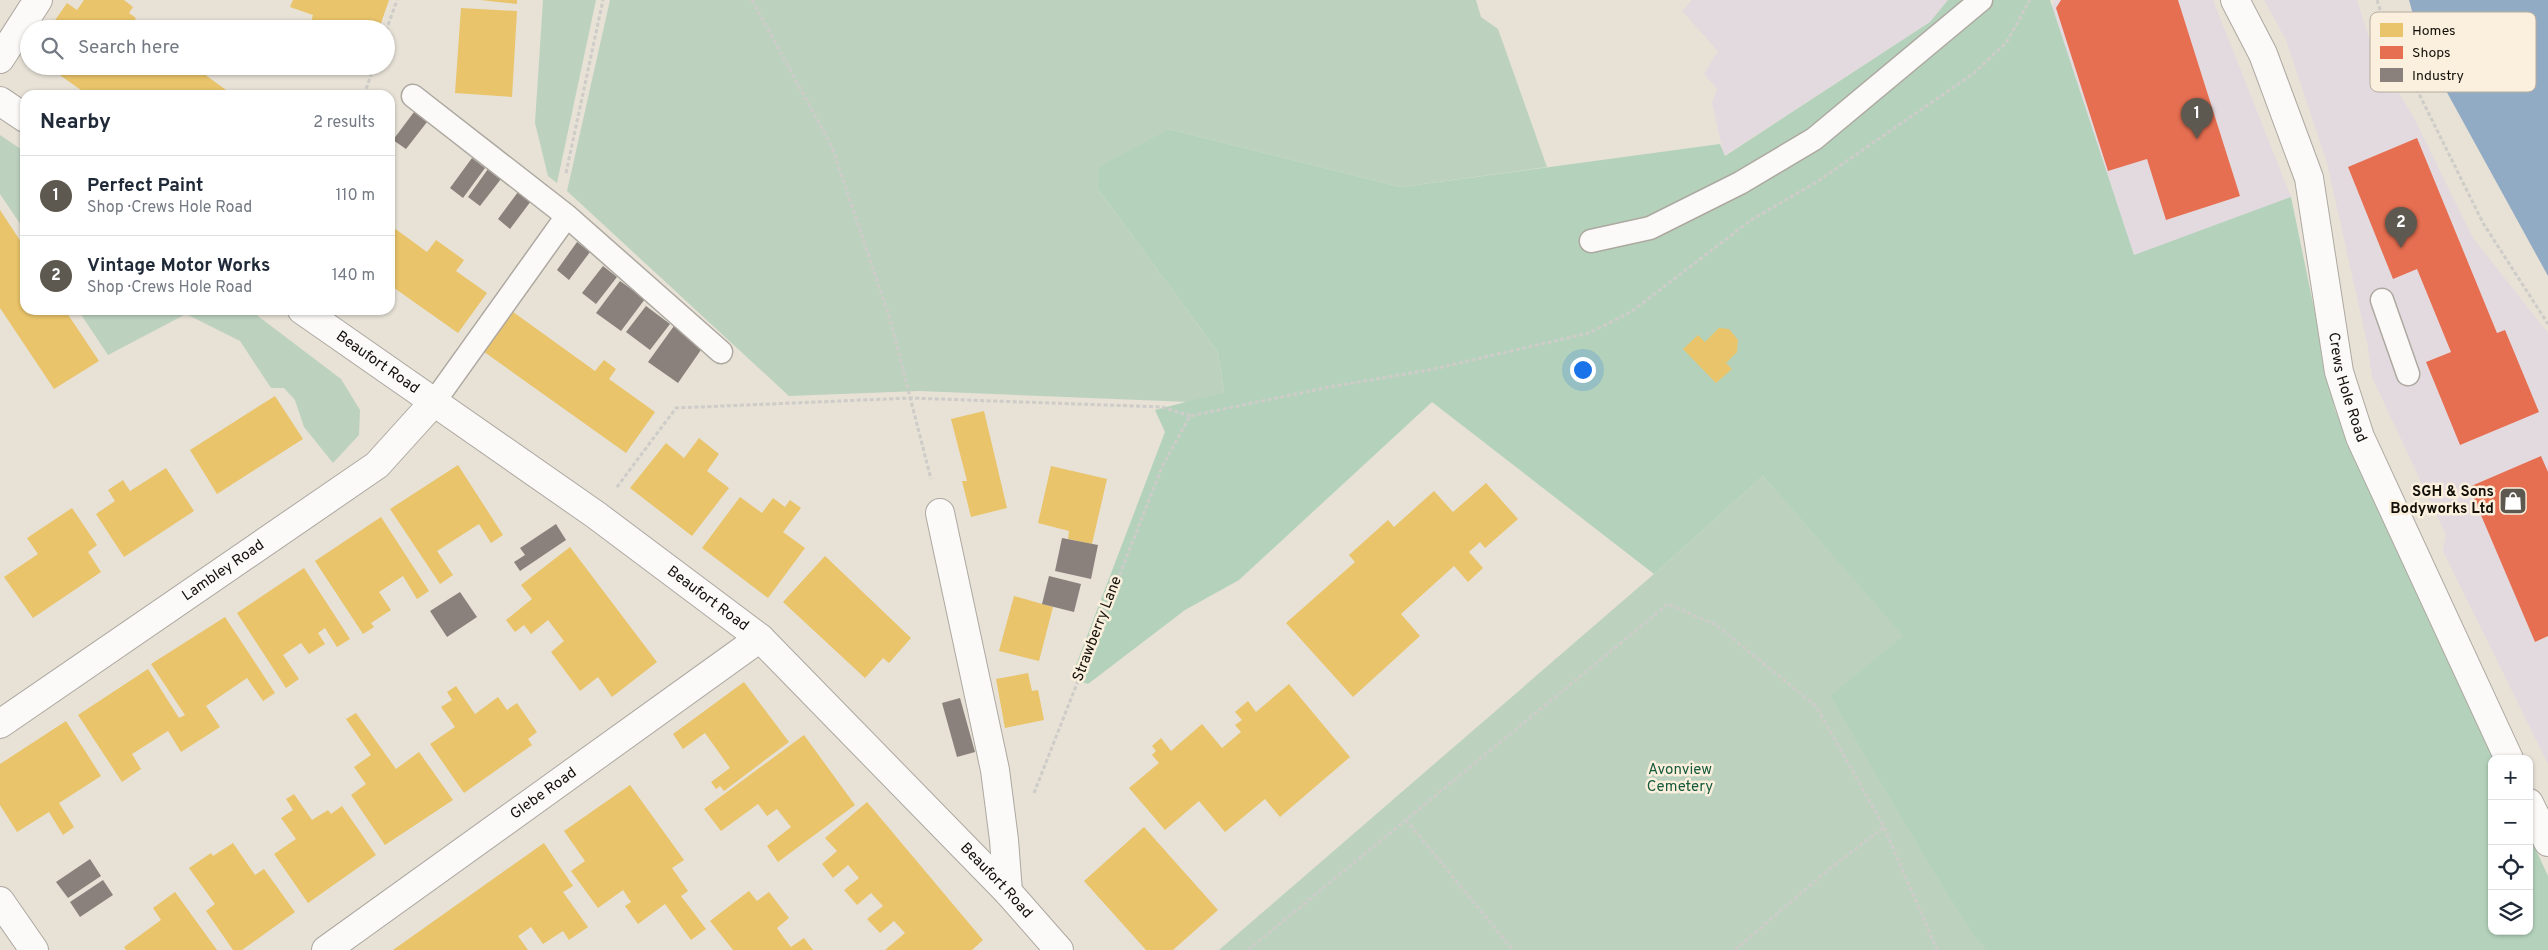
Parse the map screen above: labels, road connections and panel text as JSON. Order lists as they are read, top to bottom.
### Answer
{
  "streets": {
    "street": [
      "Beaufort Road",
      "Crews Hole Road",
      "Lambley Road",
      "Glebe Road"
    ],
    "path": ["Strawberry Lane"]
  },
  "crossings": [
    ["Beaufort Road", "Lambley Road"],
    ["Beaufort Road", "Glebe Road"]
  ],
  "parks": ["Avonview Cemetery"],
  "places": {
    "shop": ["SGH & Sons Bodyworks Ltd"]
  },
  "legend": ["Homes", "Shops", "Industry"],
  "page": {
    "search": "Search here",
    "heading": ["Nearby", "2 results"],
    "pins": ["1", "2"],
    "list": [
      {
        "mark": "1",
        "name": "Perfect Paint",
        "note": "Shop · Crews Hole Road",
        "value": "110 m"
      },
      {
        "mark": "2",
        "name": "Vintage Motor Works",
        "note": "Shop · Crews Hole Road",
        "value": "140 m"
      }
    ],
    "map_buttons": ["+", "−"]
  }
}
